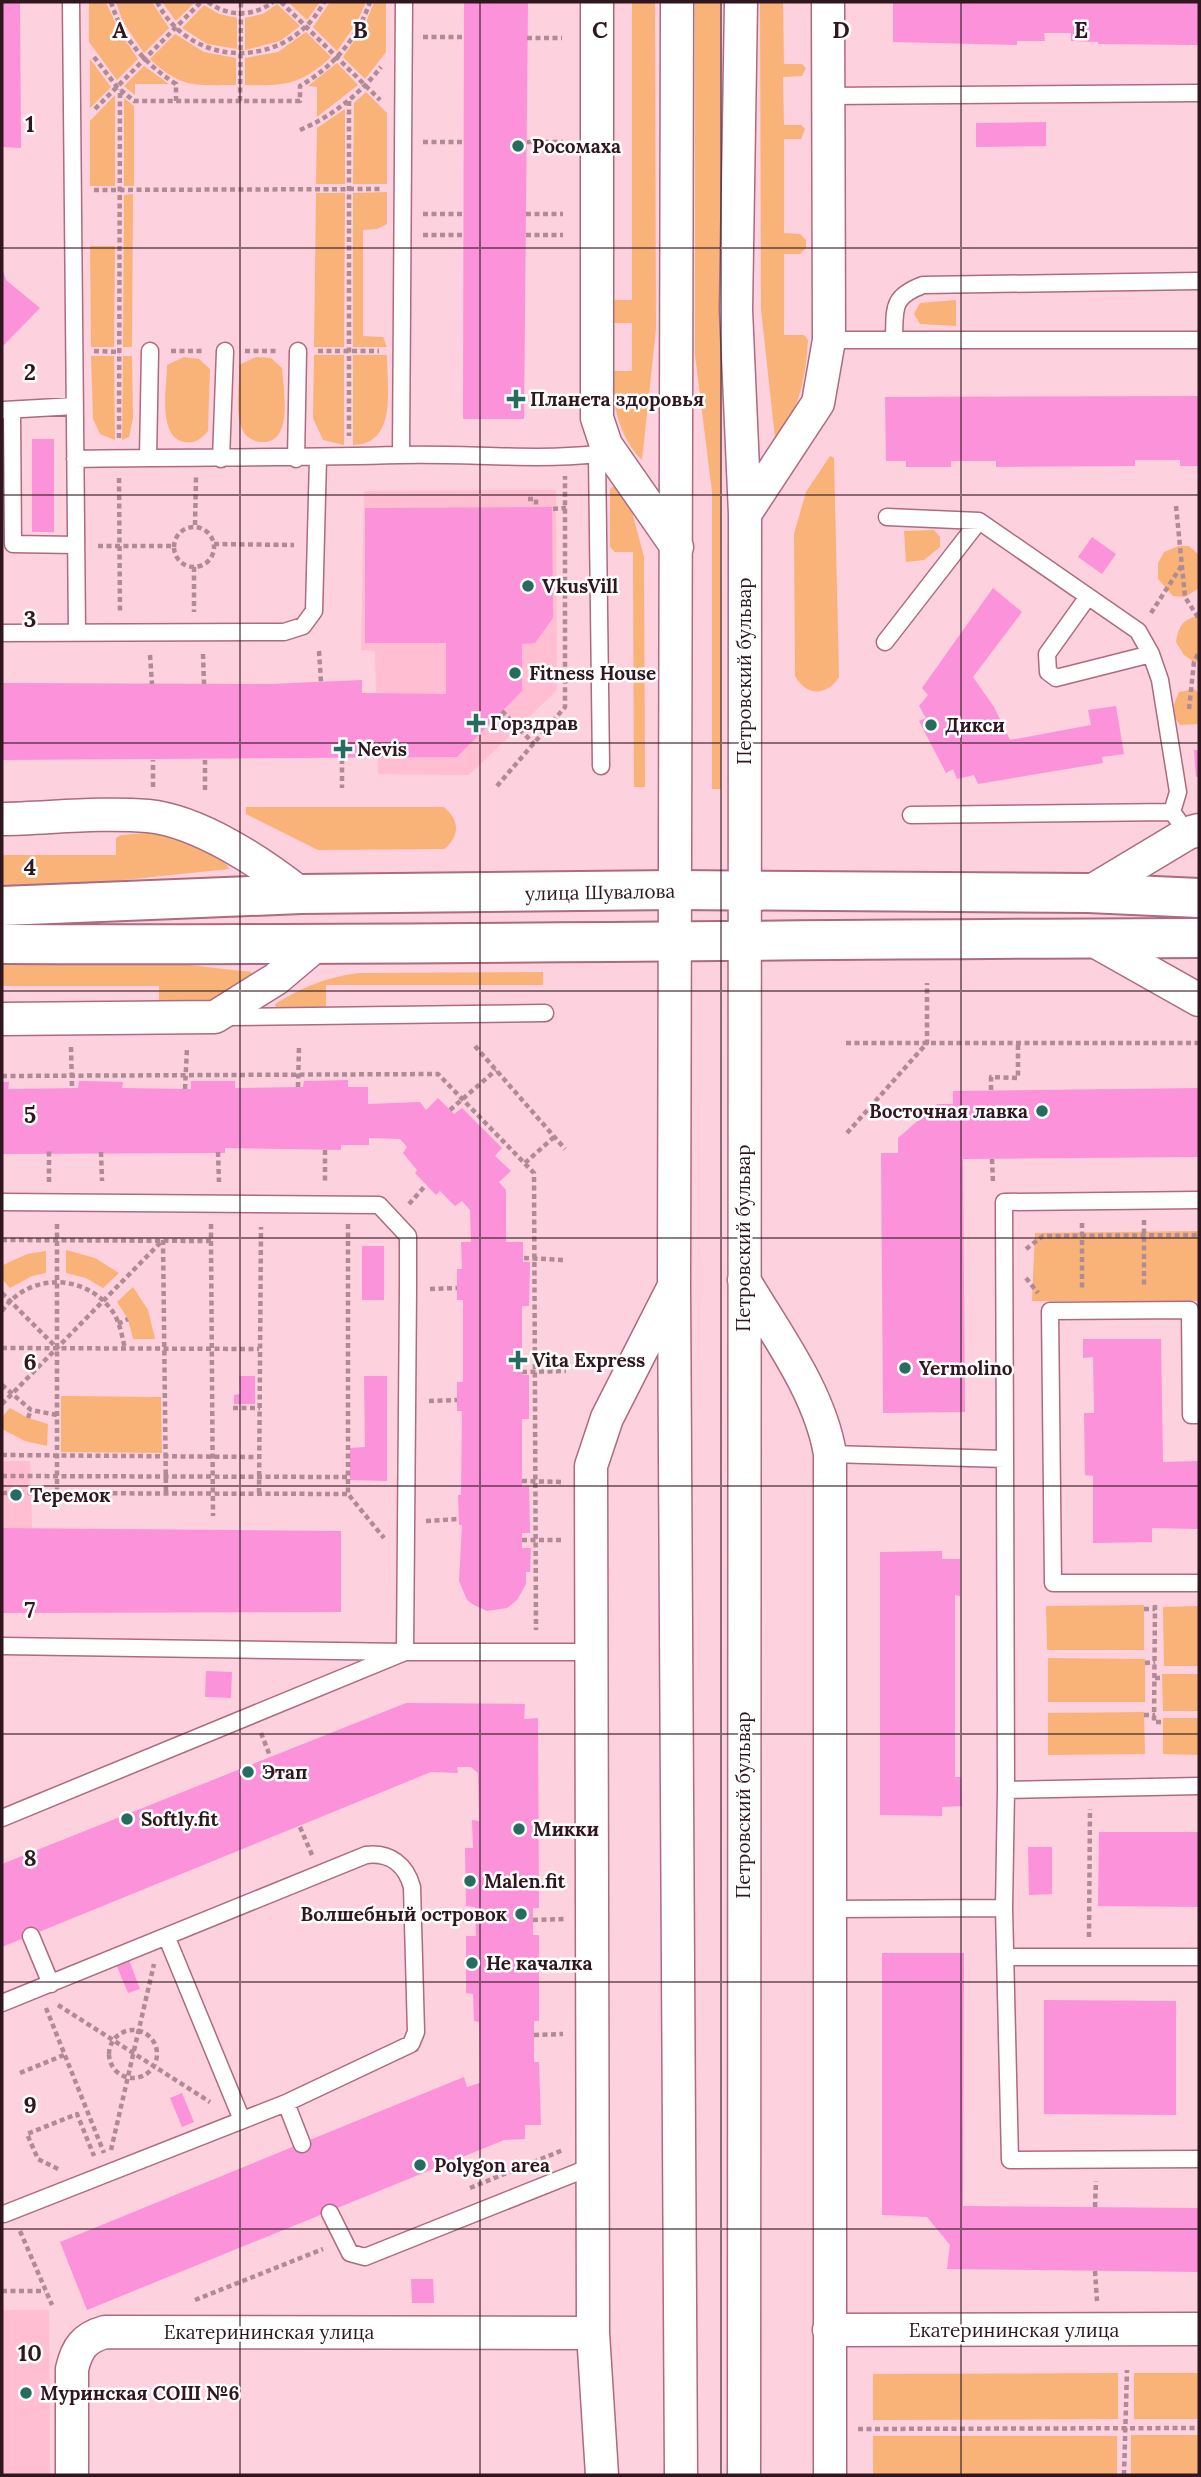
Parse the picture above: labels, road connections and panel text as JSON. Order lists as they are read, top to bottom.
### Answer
{
  "streets": {
    "street": ["Петровский бульвар", "улица Шувалова", "Екатерининская улица"]
  },
  "crossings": [
    ["Петровский бульвар", "улица Шувалова"]
  ],
  "places": {
    "other": [
      "Росомаха",
      "VkusVill",
      "Fitness House",
      "Дикси",
      "Восточная лавка",
      "Yermolino",
      "Теремок",
      "Этап",
      "Softly.fit",
      "Микки",
      "Malen.fit",
      "Волшебный островок",
      "Не качалка",
      "Polygon area",
      "Муринская СОШ №6"
    ],
    "health": [
      "Планета здоровья",
      "Горздрав",
      "Nevis",
      "Vita Express"
    ]
  },
  "grid": {
    "columns": [
      "A",
      "B",
      "C",
      "D",
      "E"
    ],
    "rows": [
      "1",
      "2",
      "3",
      "4",
      "5",
      "6",
      "7",
      "8",
      "9",
      "10"
    ]
  }
}
